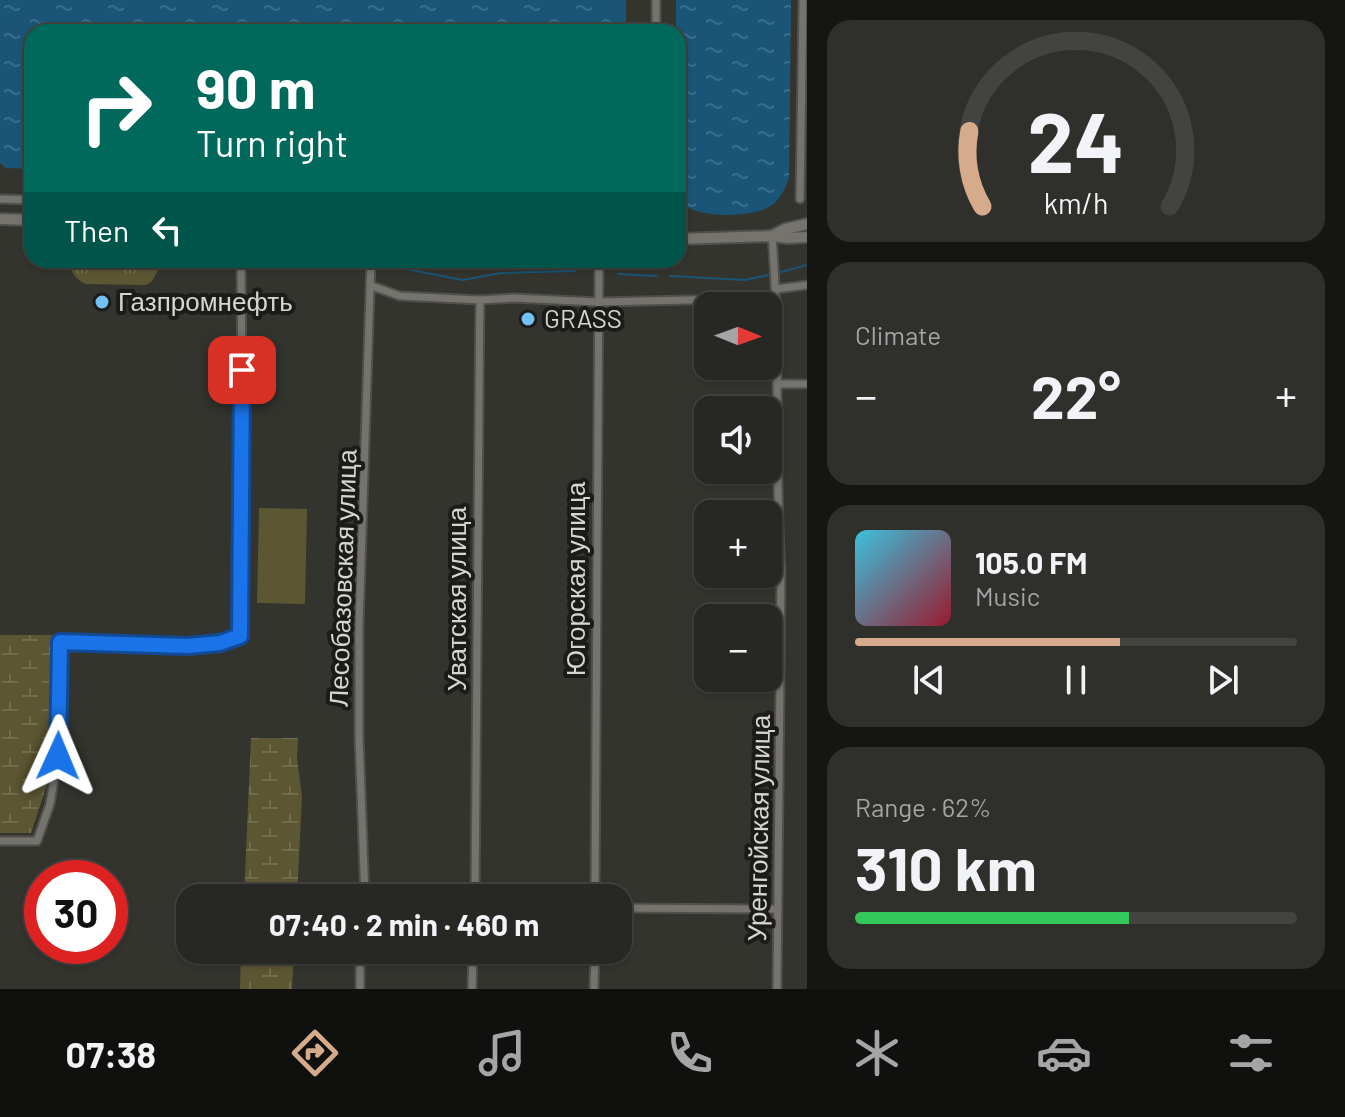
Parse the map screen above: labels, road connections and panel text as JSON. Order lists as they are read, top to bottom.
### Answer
{
  "streets": {
    "street": [
      "Лесобазовская улица",
      "Югорская улица",
      "Уватская улица",
      "Уренгойская улица"
    ]
  },
  "places": ["Газпромнефть", "GRASS"],
  "north": "right",
  "page": {
    "turn": ["90 m", "Turn right"],
    "then": "Then",
    "tile": [
      "Climate",
      ["Range · 62%", "310 km"]
    ],
    "map_buttons": ["+", "−"],
    "heat": ["−", "22°", "+"],
    "song": ["105.0 FM", "Music"],
    "limit": "30",
    "trip": "07:40 · 2 min · 460 m",
    "tabs": "07:38",
    "gauge": ["24", "km/h"]
  }
}
